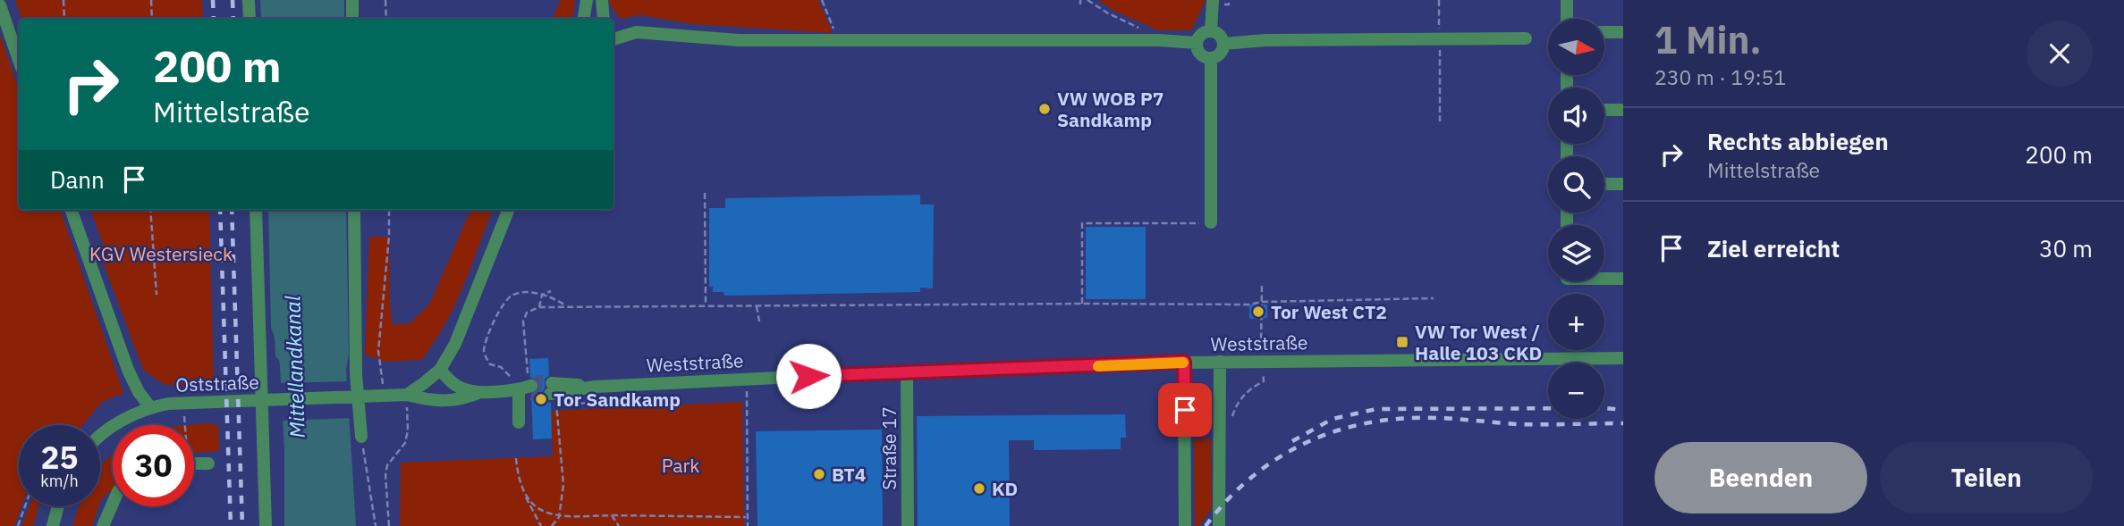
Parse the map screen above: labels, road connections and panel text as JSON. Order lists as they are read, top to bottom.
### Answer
{
  "streets": {
    "street": ["Weststraße", "Oststraße", "Straße 17"]
  },
  "crossings": [
    ["Weststraße", "Straße 17"]
  ],
  "water": ["Mittellandkanal"],
  "parks": ["KGV Westersieck", "Park"],
  "places": {
    "other": [
      "VW WOB P7 Sandkamp",
      "Tor West CT2",
      "Tor Sandkamp",
      "BT4",
      "KD"
    ],
    "transit": ["VW Tor West / Halle 103 CKD"]
  },
  "north": "right",
  "page": {
    "heading": ["1 Min.", "230 m · 19:51"],
    "map_buttons": ["+", "−"],
    "turn": ["200 m", "Mittelstraße"],
    "list": [
      {
        "name": "Rechts abbiegen",
        "note": "Mittelstraße",
        "value": "200 m"
      },
      {
        "name": "Ziel erreicht",
        "value": "30 m"
      }
    ],
    "then": "Dann",
    "speed": "25 km/h",
    "limit": "30",
    "buttons": ["Beenden", "Teilen"]
  }
}
